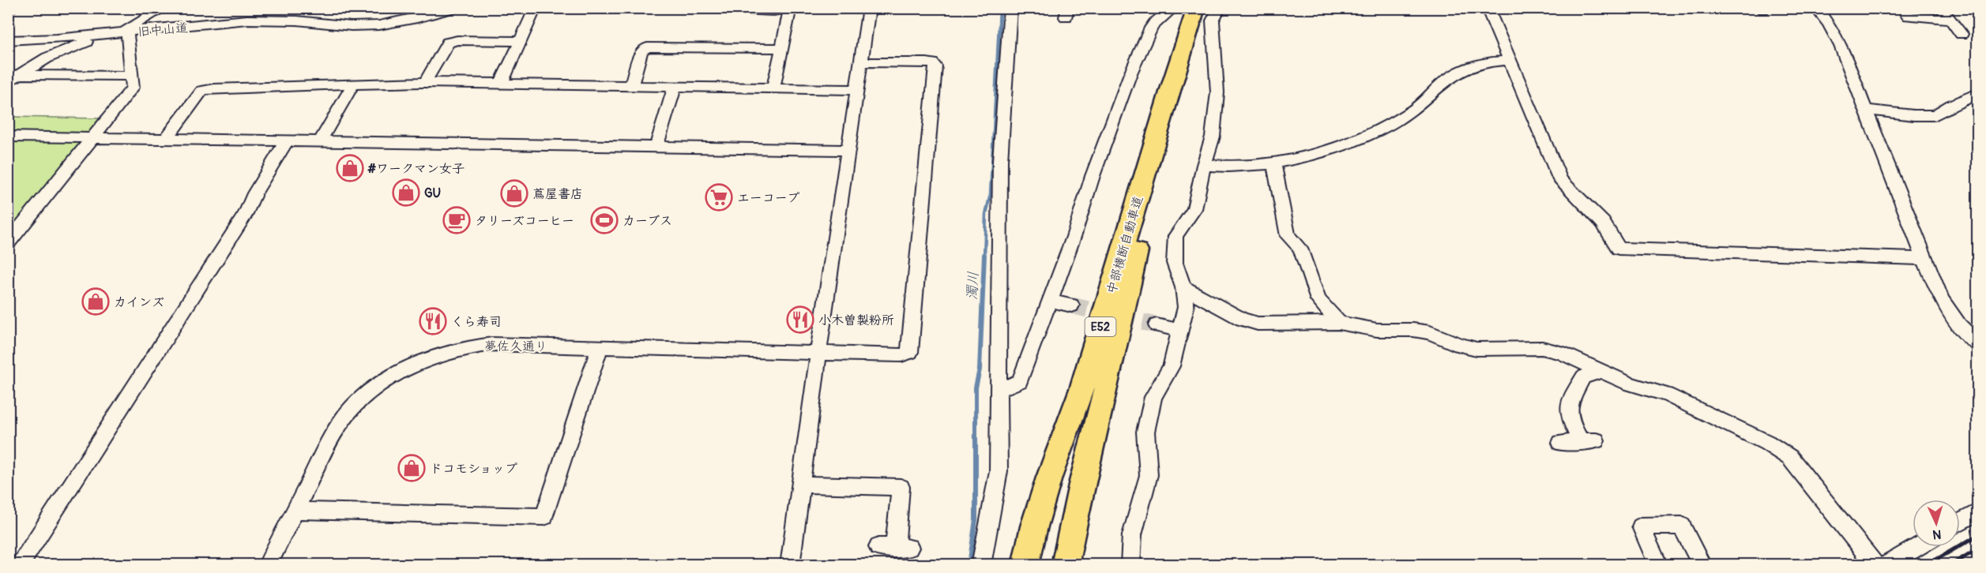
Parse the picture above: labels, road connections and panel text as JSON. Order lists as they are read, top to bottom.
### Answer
{
  "streets": {
    "highway": ["中部横断自動車道", "E52"],
    "street": ["旧中山道", "夢佐久通り"]
  },
  "water": ["濁川"],
  "places": {
    "shop": [
      "#ワークマン女子",
      "GU",
      "蔦屋書店",
      "カインズ",
      "ドコモショップ"
    ],
    "supermarket": ["エーコープ"],
    "cafe": ["タリーズコーヒー"],
    "sports": ["カーブス"],
    "restaurant": ["小木曽製粉所", "くら寿司"]
  },
  "north": "bottom"
}
